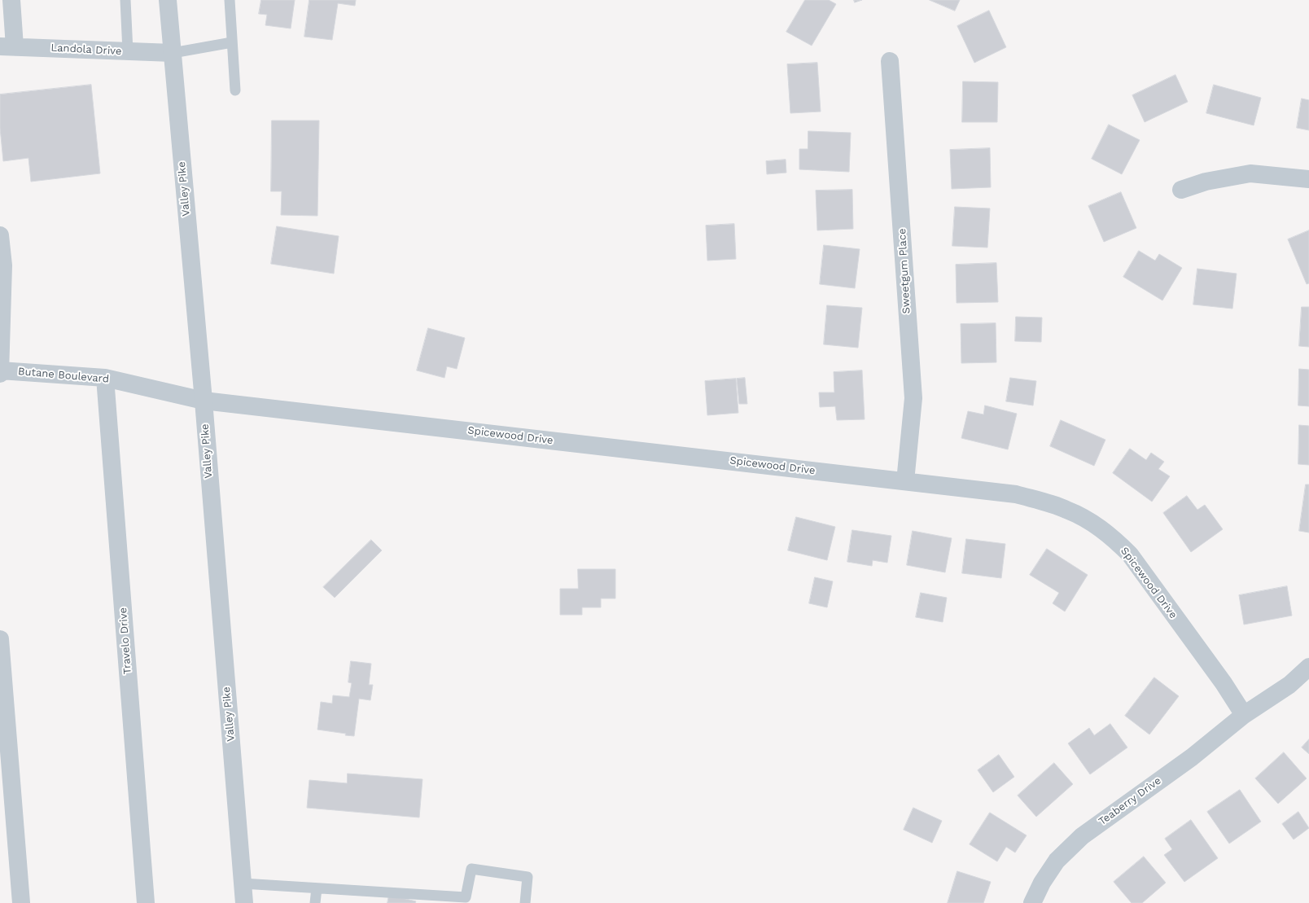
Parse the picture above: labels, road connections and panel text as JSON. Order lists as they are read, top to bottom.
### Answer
{
  "streets": {
    "street": [
      "Landola Drive",
      "Valley Pike",
      "Sweetgum Place",
      "Butane Boulevard",
      "Spicewood Drive",
      "Travelo Drive",
      "Teaberry Drive"
    ]
  },
  "crossings": [
    ["Landola Drive", "Valley Pike"],
    ["Valley Pike", "Butane Boulevard"],
    ["Valley Pike", "Spicewood Drive"],
    ["Sweetgum Place", "Spicewood Drive"],
    ["Butane Boulevard", "Spicewood Drive"],
    ["Butane Boulevard", "Travelo Drive"],
    ["Spicewood Drive", "Teaberry Drive"]
  ]
}
